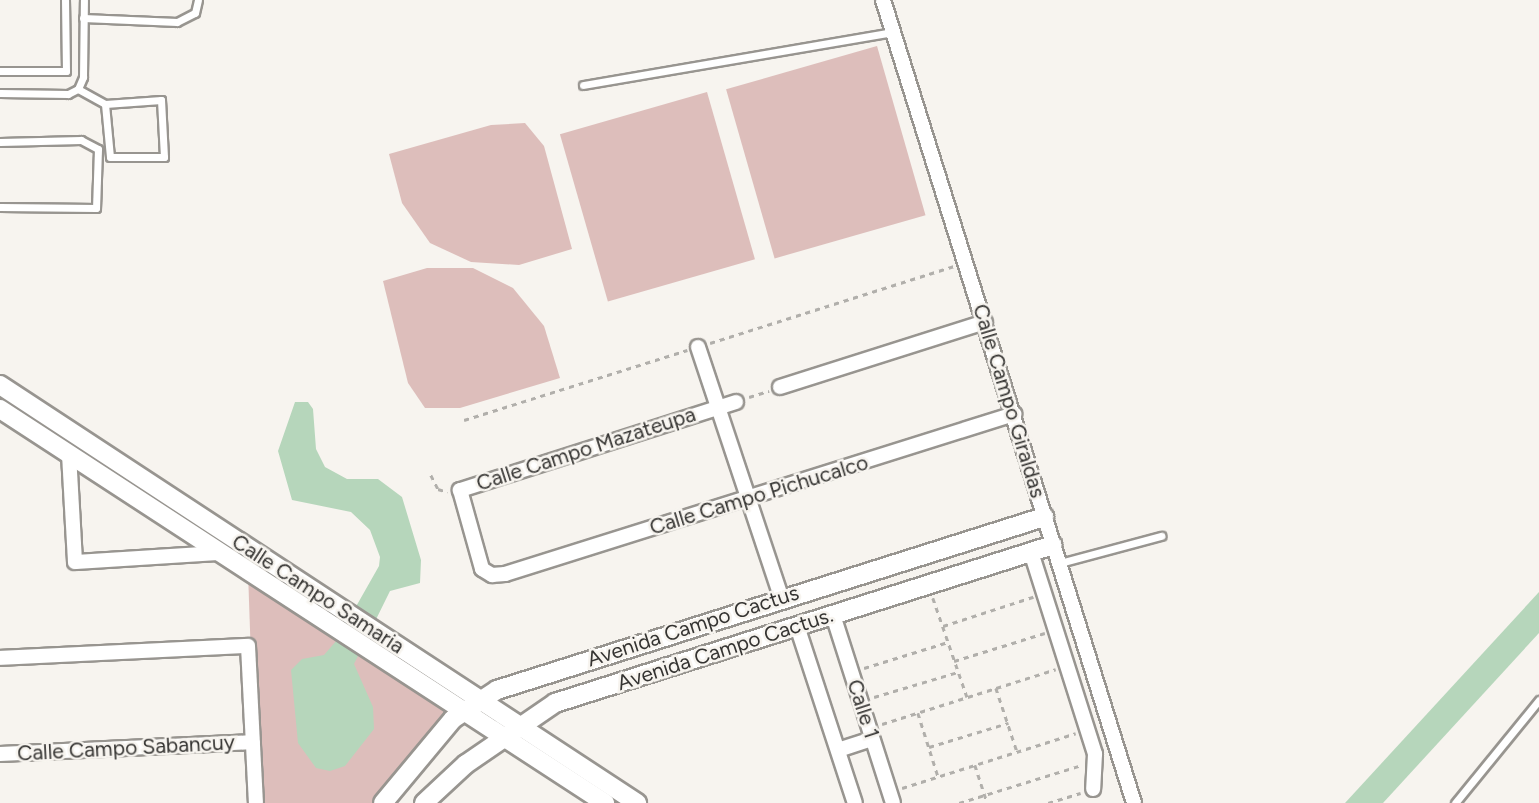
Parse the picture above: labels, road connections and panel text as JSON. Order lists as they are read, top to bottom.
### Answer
{
  "streets": {
    "street": [
      "Calle Campo Giraldas",
      "Calle Campo Mazateupa",
      "Calle Campo Pichucalco",
      "Calle Campo Samaria",
      "Avenida Campo Cactus",
      "Avenida Campo Cactus.",
      "Calle 1",
      "Calle Campo Sabancuy"
    ]
  },
  "crossings": [
    ["Calle Campo Giraldas", "Calle Campo Pichucalco"],
    ["Calle Campo Giraldas", "Avenida Campo Cactus"],
    ["Calle Campo Giraldas", "Avenida Campo Cactus."],
    ["Calle Campo Mazateupa", "Calle Campo Pichucalco"],
    ["Calle Campo Samaria", "Avenida Campo Cactus"],
    ["Calle Campo Samaria", "Avenida Campo Cactus."],
    ["Avenida Campo Cactus.", "Calle 1"]
  ]
}
